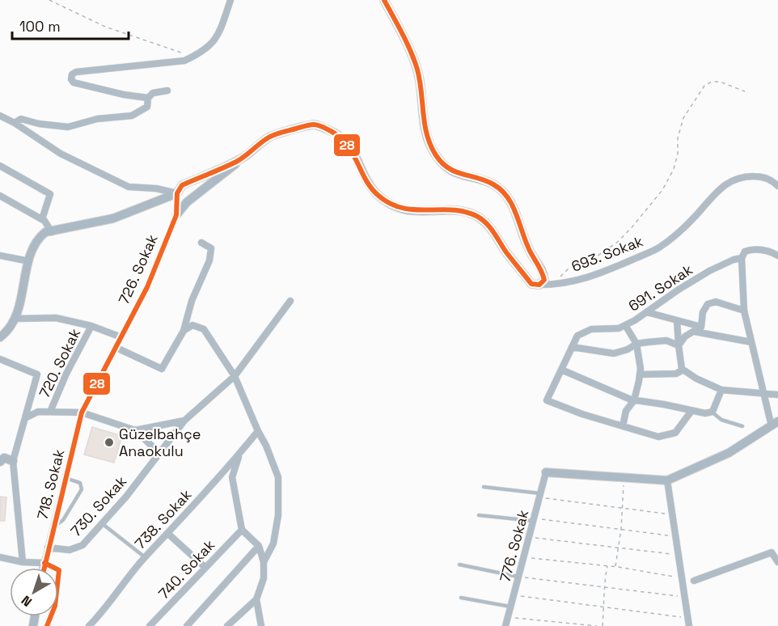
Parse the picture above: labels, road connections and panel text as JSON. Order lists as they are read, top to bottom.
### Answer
{
  "streets": {
    "street": [
      "693. Sokak",
      "726. Sokak",
      "691. Sokak",
      "720. Sokak",
      "718. Sokak",
      "730. Sokak",
      "738. Sokak",
      "776. Sokak",
      "740. Sokak"
    ]
  },
  "crossings": [
    ["726. Sokak", "718. Sokak"],
    ["718. Sokak", "730. Sokak"]
  ],
  "places": ["Güzelbahçe Anaokulu"],
  "lines": ["transit line 28"],
  "scale_bar": "100 m",
  "north": "bottom left"
}
